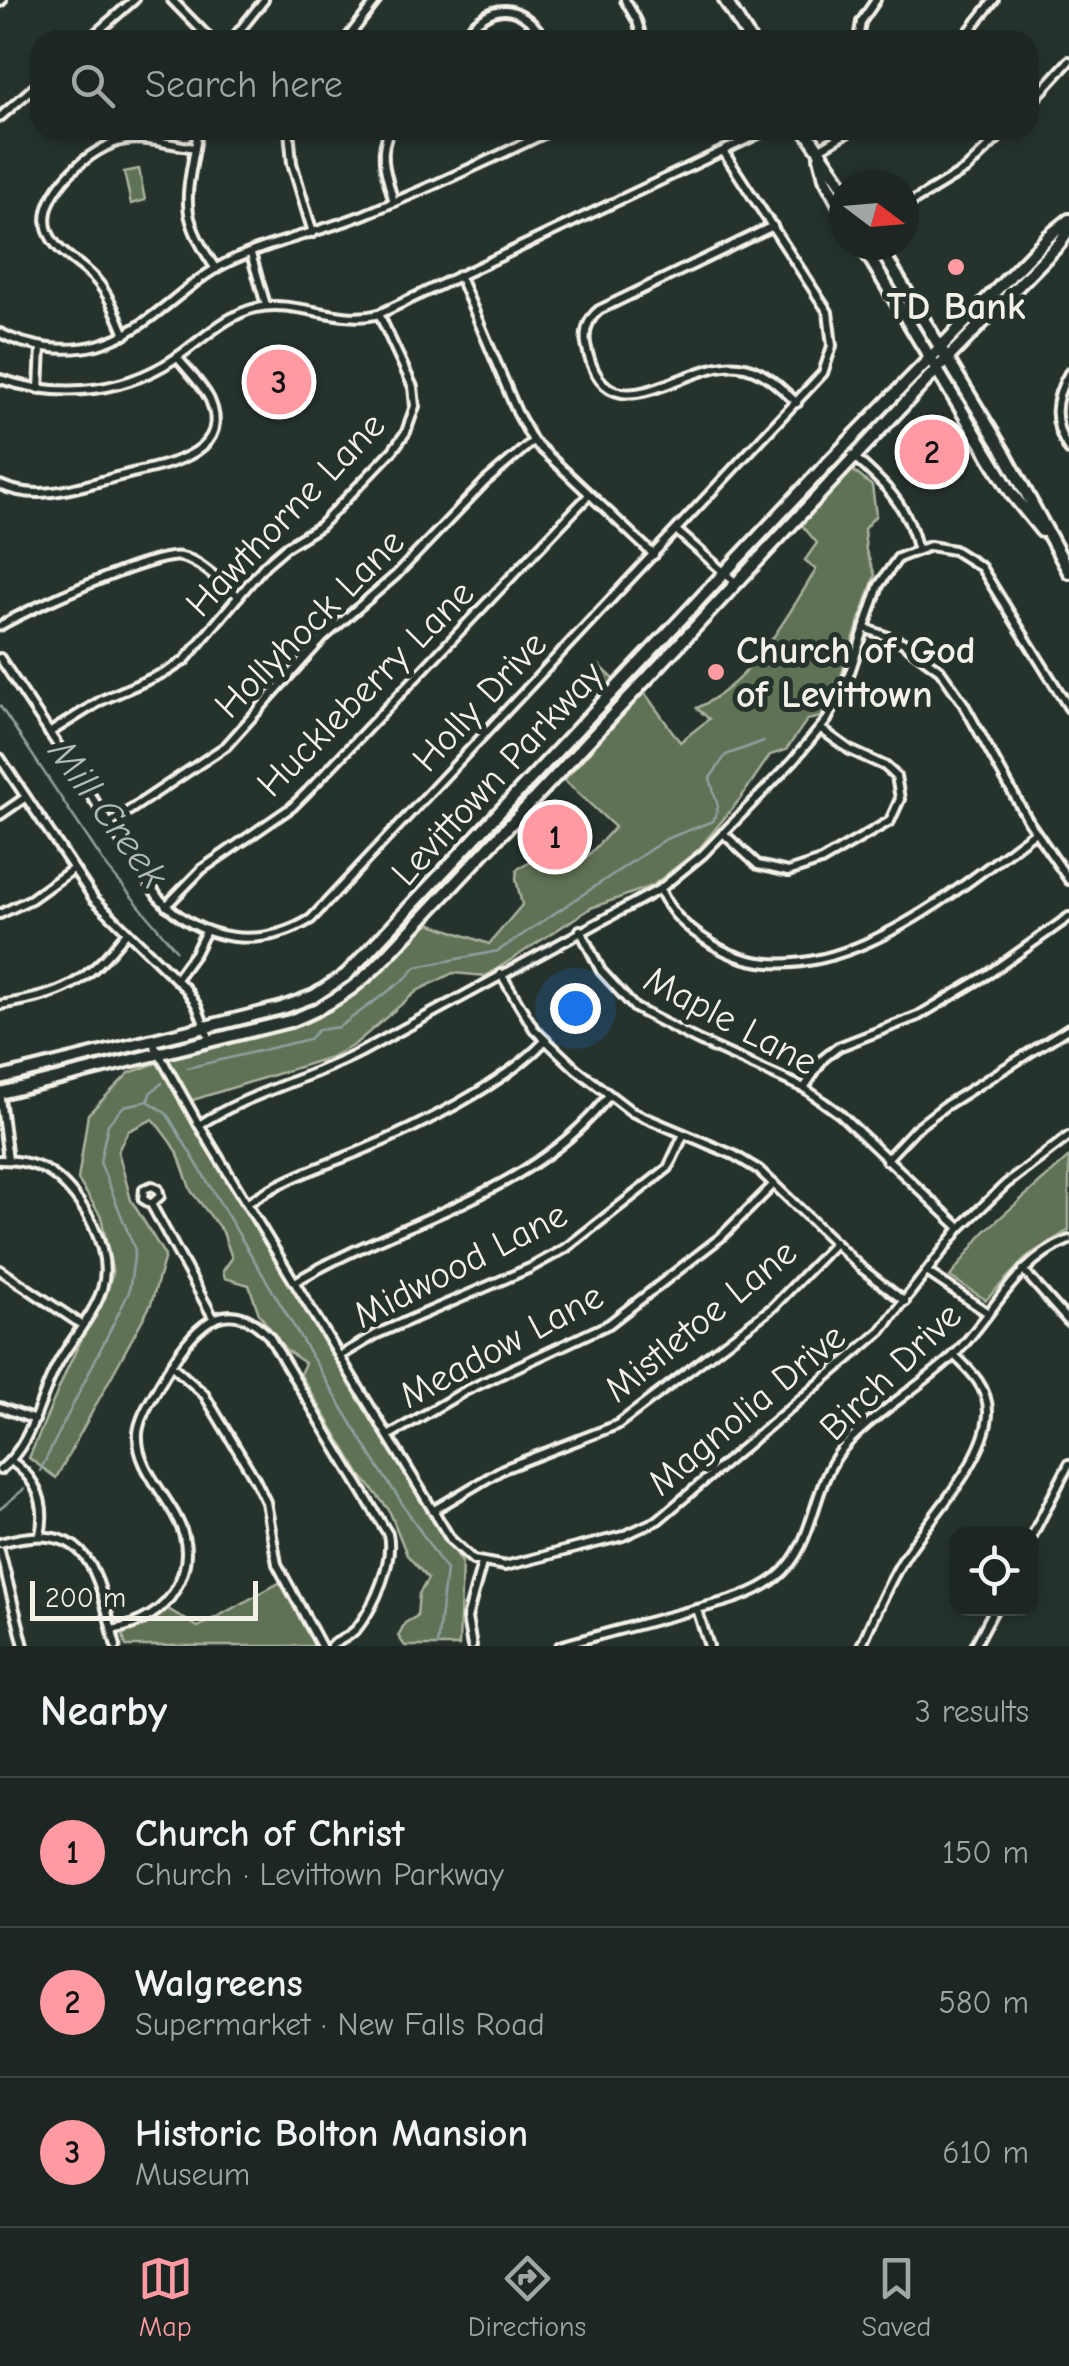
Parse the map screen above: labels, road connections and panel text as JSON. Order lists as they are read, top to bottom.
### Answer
{
  "streets": {
    "main road": ["Levittown Parkway"],
    "street": [
      "Hawthorne Lane",
      "Hollyhock Lane",
      "Huckleberry Lane",
      "Holly Drive",
      "Maple Lane",
      "Midwood Lane",
      "Mistletoe Lane",
      "Meadow Lane",
      "Birch Drive",
      "Magnolia Drive"
    ]
  },
  "crossings": [
    ["Hawthorne Lane", "Holly Drive"],
    ["Hollyhock Lane", "Holly Drive"],
    ["Huckleberry Lane", "Holly Drive"],
    ["Maple Lane", "Magnolia Drive"]
  ],
  "water": ["Mill Creek"],
  "places": ["TD Bank", "Church of God of Levittown"],
  "scale_bar": "200 m",
  "north": "right",
  "page": {
    "search": "Search here",
    "pins": ["3", "2", "1"],
    "scale": "200 m",
    "heading": ["Nearby", "3 results"],
    "list": [
      {
        "mark": "1",
        "name": "Church of Christ",
        "note": "Church · Levittown Parkway",
        "value": "150 m"
      },
      {
        "mark": "2",
        "name": "Walgreens",
        "note": "Supermarket · New Falls Road",
        "value": "580 m"
      },
      {
        "mark": "3",
        "name": "Historic Bolton Mansion",
        "note": "Museum",
        "value": "610 m"
      }
    ],
    "nav": ["Map", "Directions", "Saved"]
  }
}
